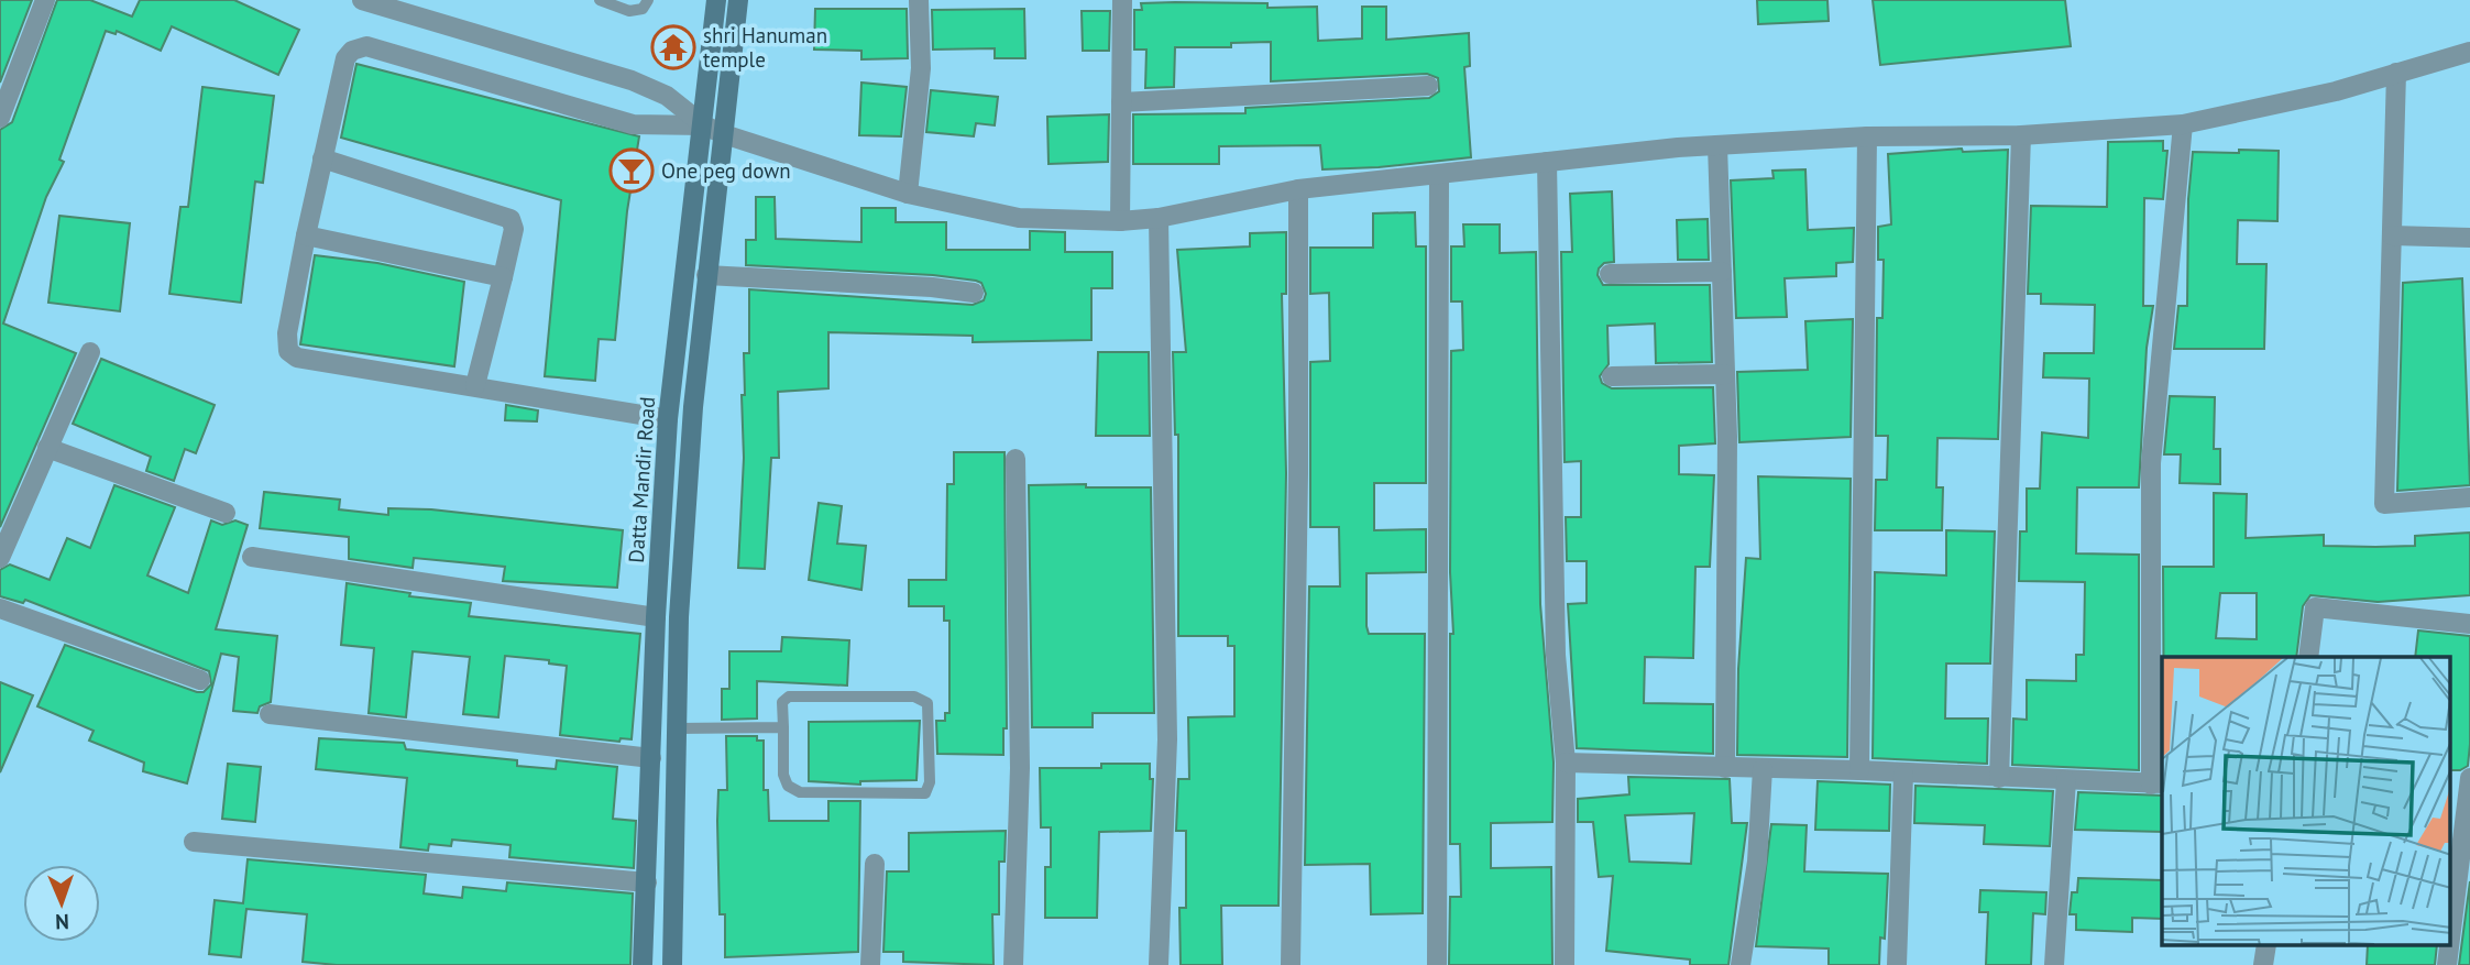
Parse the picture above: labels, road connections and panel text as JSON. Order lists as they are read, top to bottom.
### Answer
{
  "streets": {
    "main road": ["Datta Mandir Road"]
  },
  "places": {
    "temple": ["shri Hanuman temple"],
    "bar": ["One peg down"]
  },
  "north": "bottom"
}
